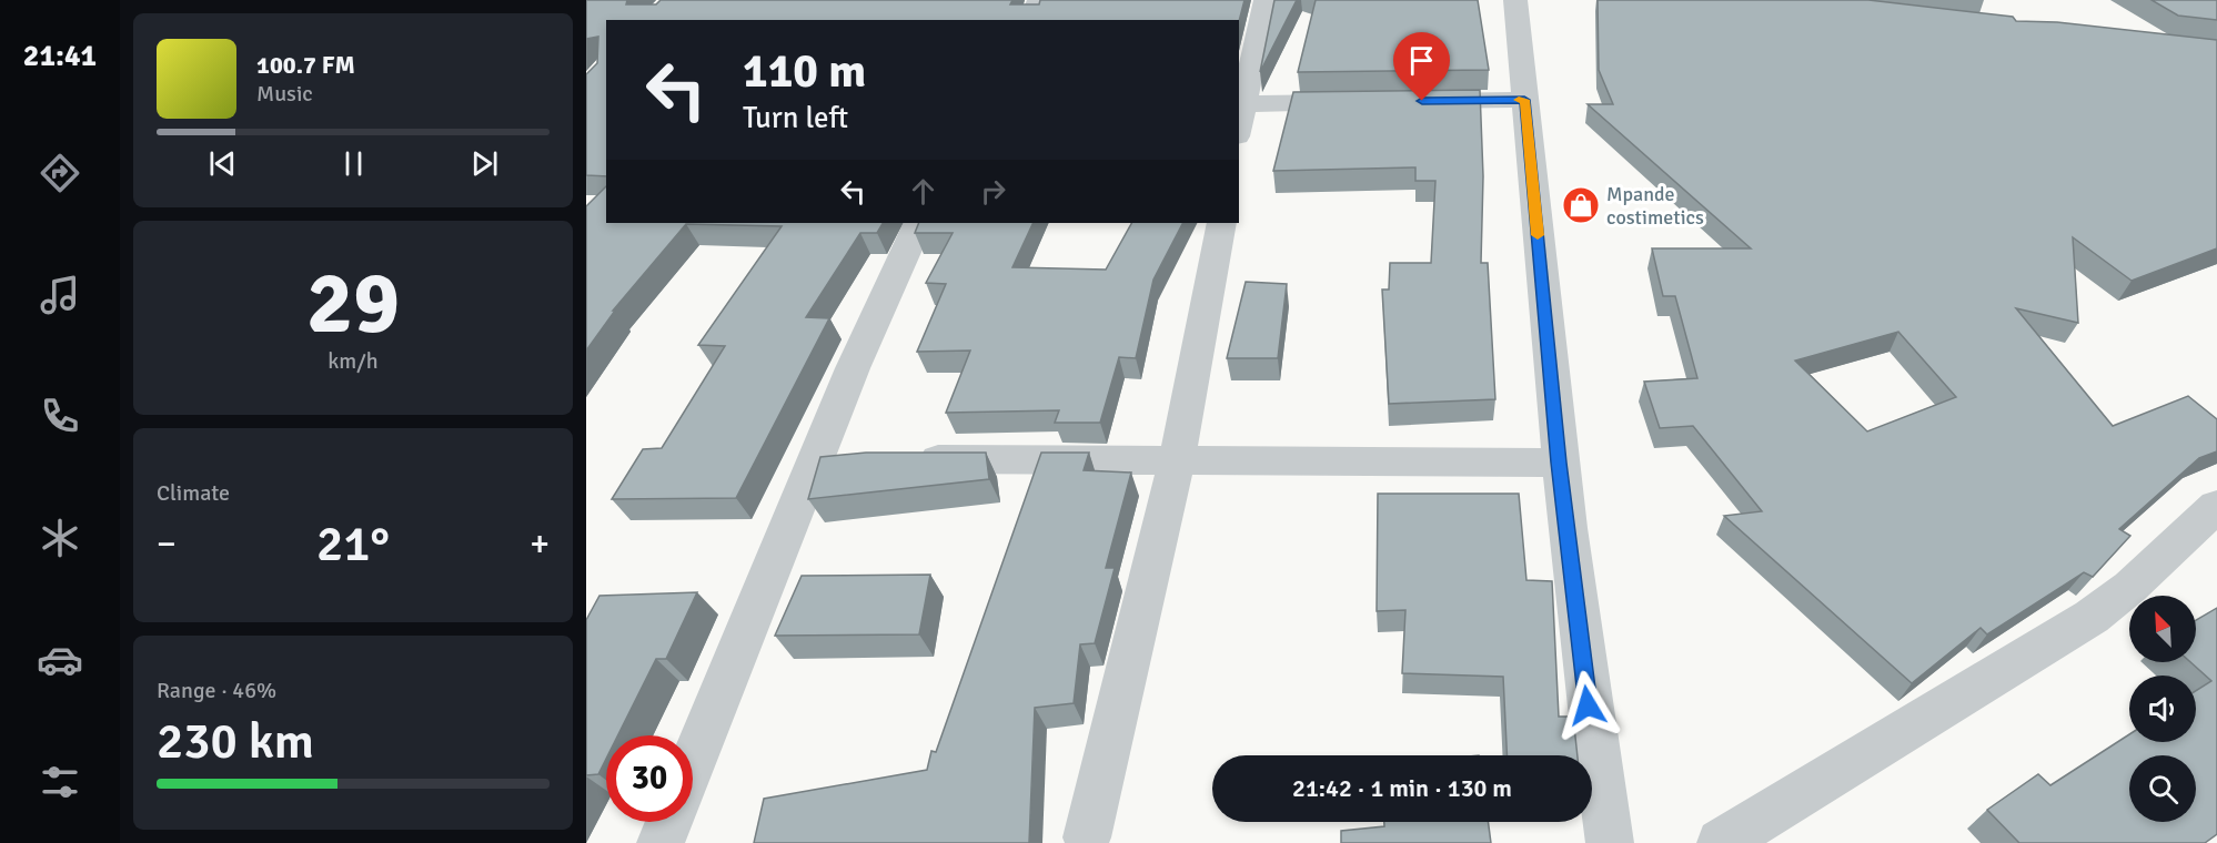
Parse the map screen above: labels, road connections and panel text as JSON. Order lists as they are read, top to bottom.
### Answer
{
  "places": {
    "shop": ["Mpande costimetics"]
  },
  "north": "top left",
  "page": {
    "tabs": "21:41",
    "turn": ["110 m", "Turn left"],
    "song": ["100.7 FM", "Music"],
    "tile": [
      ["29", "km/h"],
      "Climate",
      ["Range · 46%", "230 km"]
    ],
    "heat": ["−", "21°", "+"],
    "limit": "30",
    "trip": "21:42 · 1 min · 130 m"
  }
}
